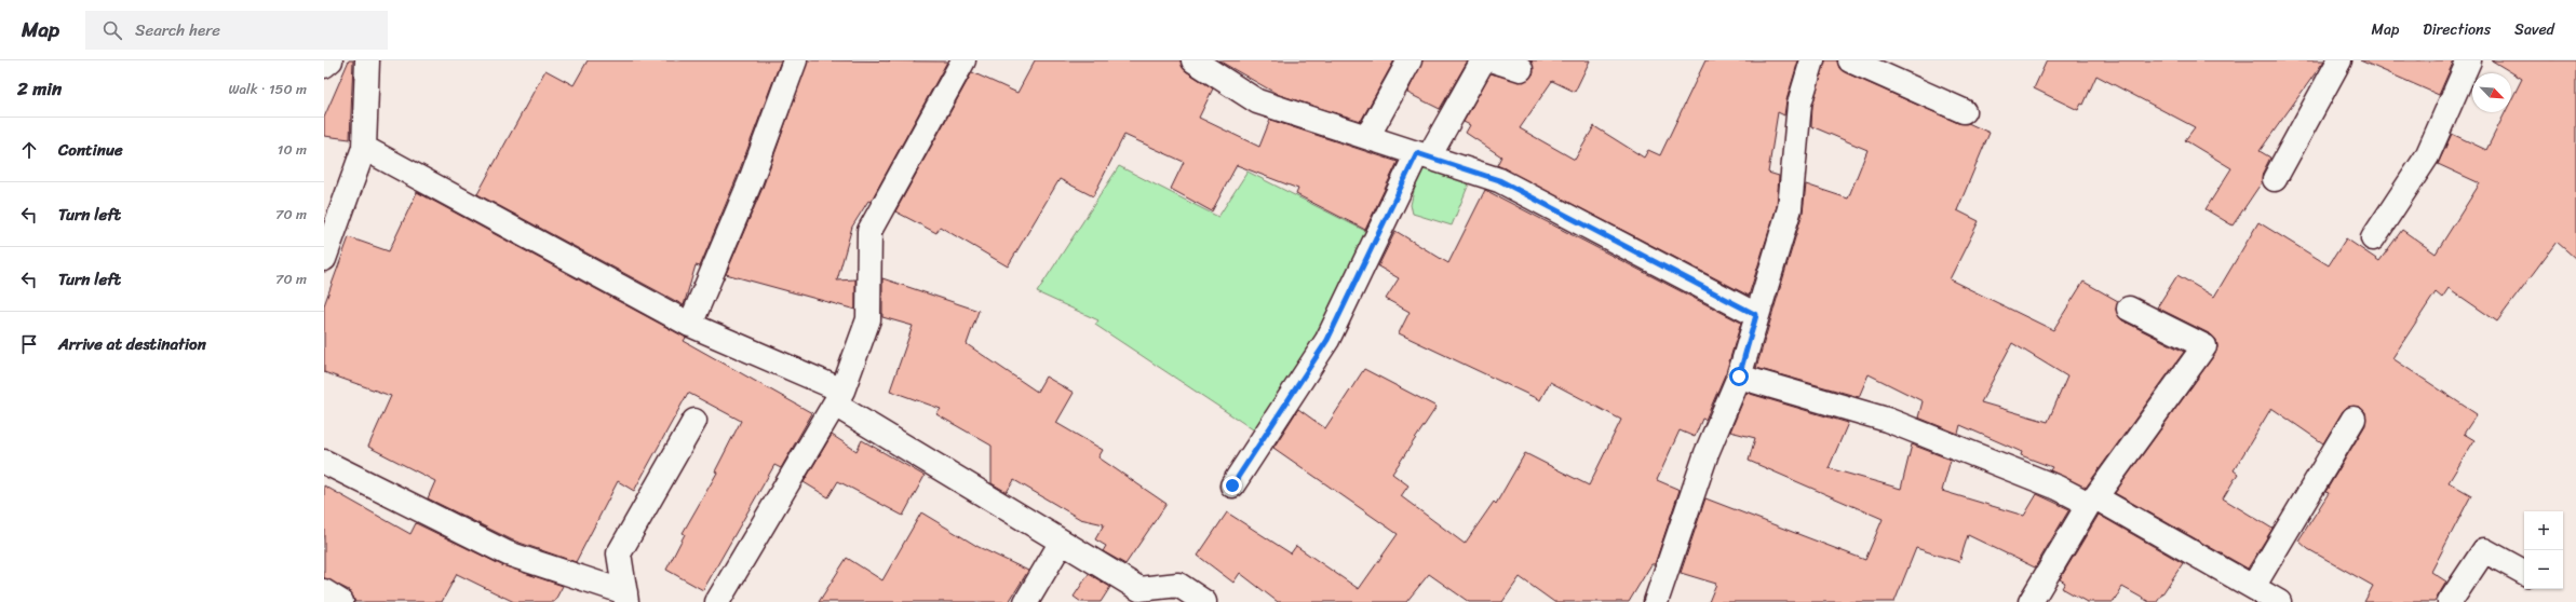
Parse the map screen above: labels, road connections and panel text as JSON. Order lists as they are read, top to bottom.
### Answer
{
  "north": "bottom right",
  "page": {
    "header": "Map",
    "search": "Search here",
    "nav": ["Map", "Directions", "Saved"],
    "heading": ["2 min", "Walk · 150 m"],
    "list": [
      ["Continue", "10 m"],
      ["Turn left", "70 m"],
      ["Turn left", "70 m"],
      "Arrive at destination"
    ],
    "map_buttons": ["+", "−"]
  }
}
